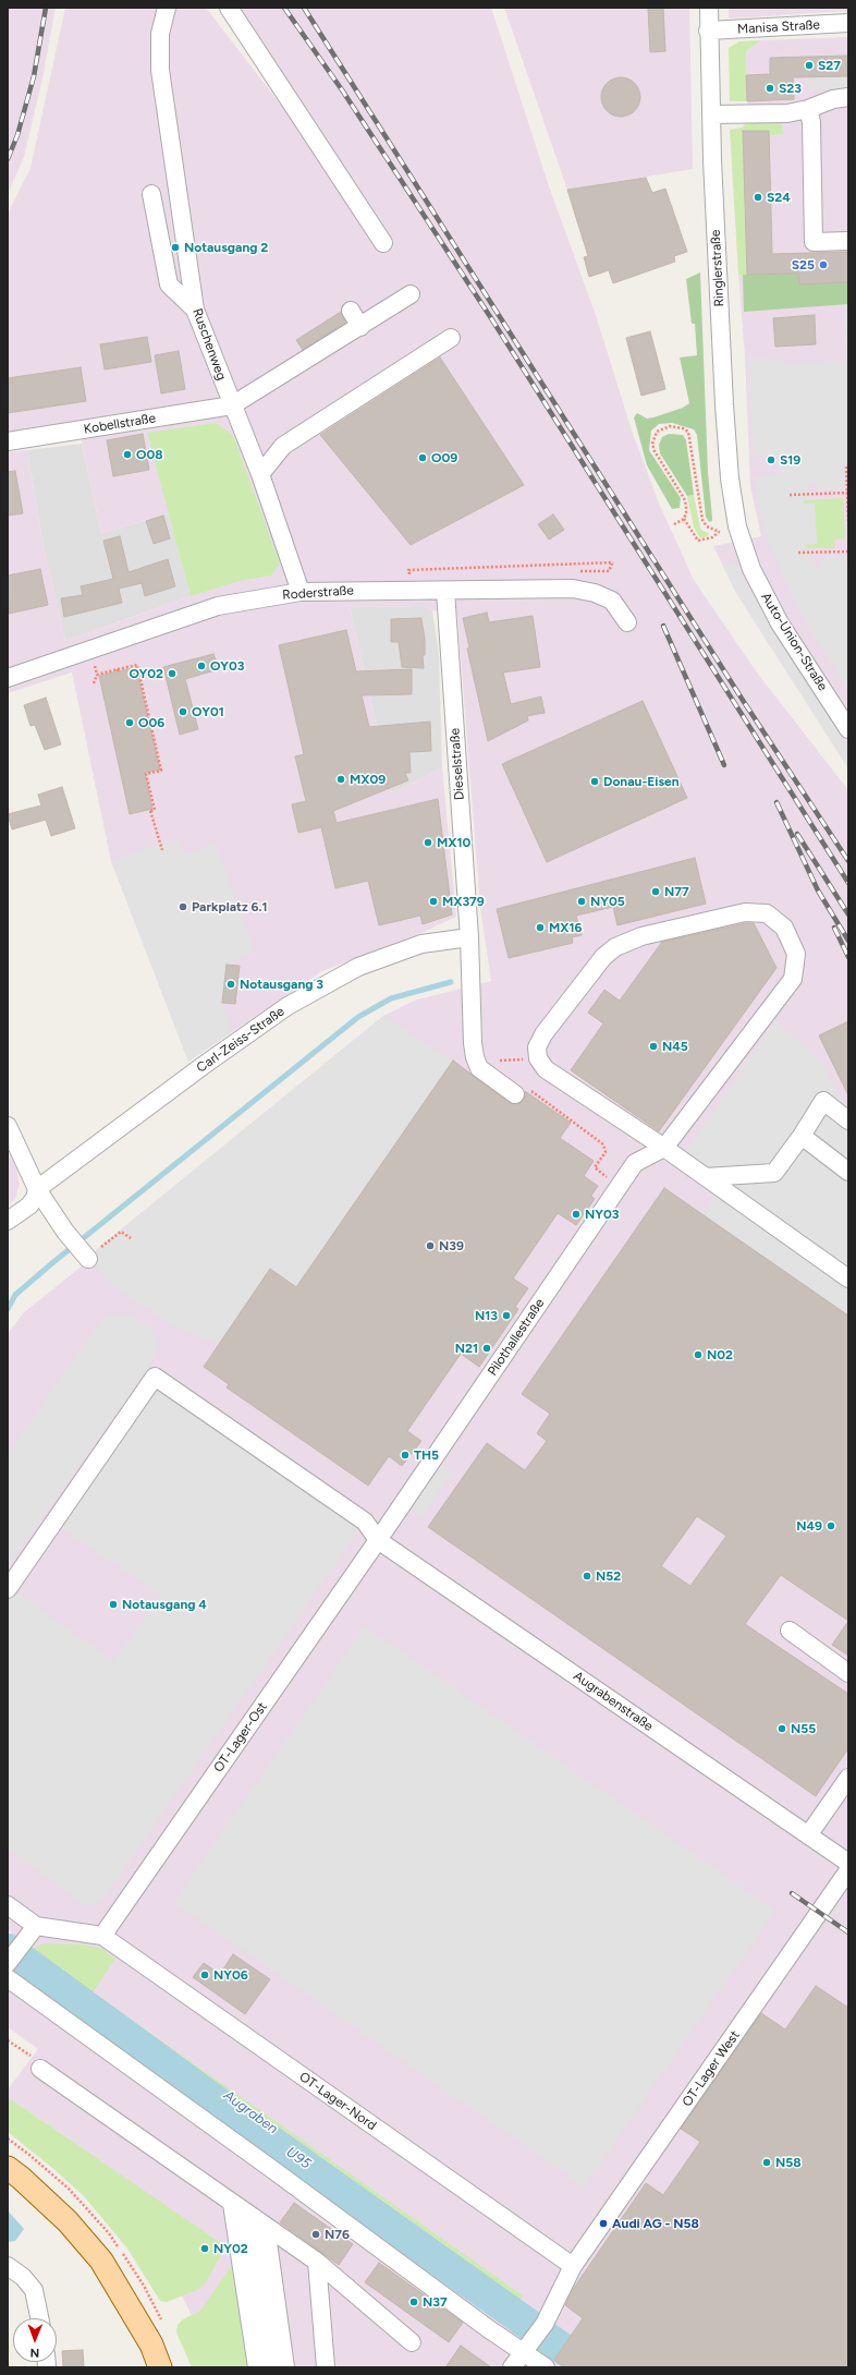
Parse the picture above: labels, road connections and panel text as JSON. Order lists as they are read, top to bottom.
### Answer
{
  "streets": {
    "street": [
      "Manisa Straße",
      "Ringlerstraße",
      "Ruschenweg",
      "Kobellstraße",
      "Roderstraße",
      "Auto-Union-Straße",
      "Dieselstraße",
      "Carl-Zeiss-Straße",
      "Pilothallestraße",
      "Augrabenstraße",
      "OT-Lager-Ost",
      "OT-Lager West",
      "OT-Lager-Nord"
    ]
  },
  "crossings": [
    ["Manisa Straße", "Ringlerstraße"],
    ["Ringlerstraße", "Auto-Union-Straße"],
    ["Ruschenweg", "Kobellstraße"],
    ["Ruschenweg", "Roderstraße"],
    ["Roderstraße", "Dieselstraße"],
    ["Dieselstraße", "Carl-Zeiss-Straße"],
    ["Pilothallestraße", "Augrabenstraße"],
    ["Pilothallestraße", "OT-Lager-Ost"],
    ["Augrabenstraße", "OT-Lager-Ost"],
    ["OT-Lager-Ost", "OT-Lager-Nord"],
    ["OT-Lager West", "OT-Lager-Nord"]
  ],
  "water": ["Augraben", "U95"],
  "places": [
    "S27",
    "S23",
    "S24",
    "Notausgang 2",
    "S25",
    "O08",
    "O09",
    "S19",
    "OY03",
    "OY02",
    "OY01",
    "O06",
    "MX09",
    "Donau-Eisen",
    "MX10",
    "N77",
    "MX379",
    "NY05",
    "Parkplatz 6.1",
    "MX16",
    "Notausgang 3",
    "N45",
    "NY03",
    "N39",
    "N13",
    "N21",
    "N02",
    "TH5",
    "N49",
    "N52",
    "Notausgang 4",
    "N55",
    "NY06",
    "N58",
    "Audi AG - N58",
    "N76",
    "NY02",
    "N37"
  ],
  "north": "bottom"
}
